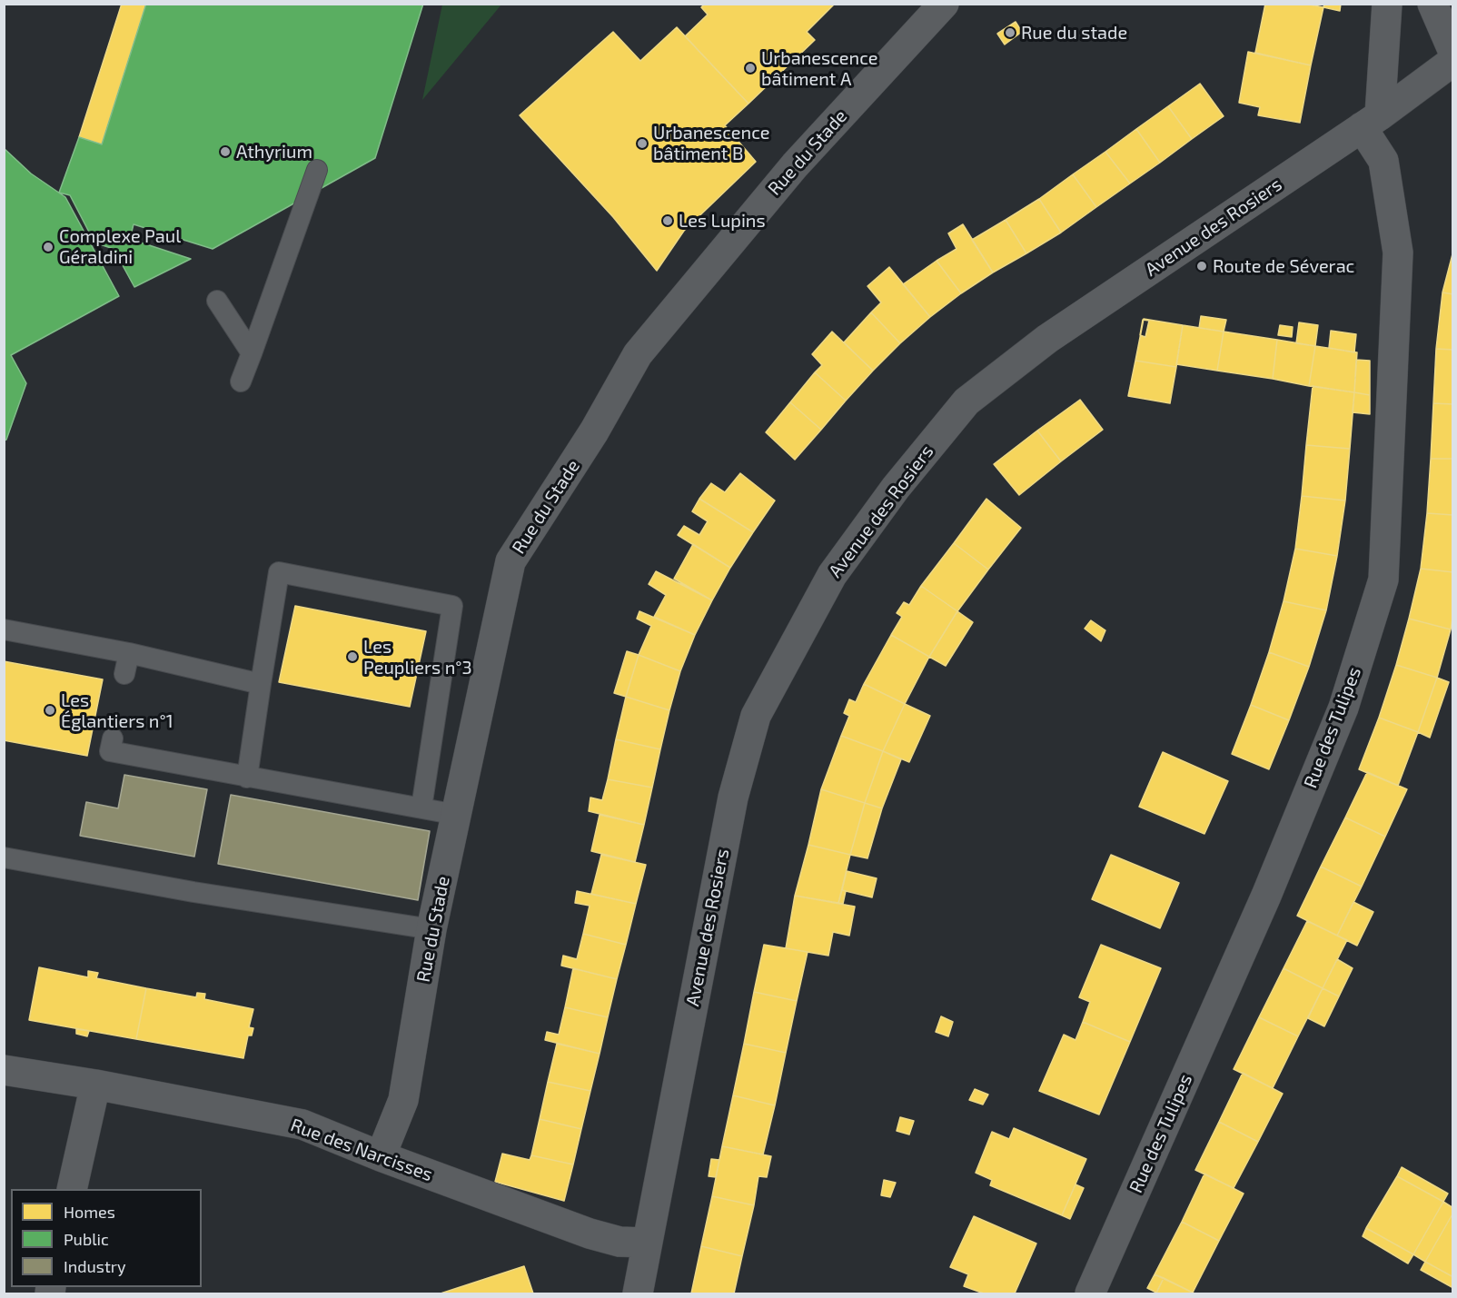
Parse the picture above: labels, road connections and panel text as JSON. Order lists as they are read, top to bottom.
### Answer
{
  "streets": {
    "street": [
      "Rue du Stade",
      "Avenue des Rosiers",
      "Rue des Tulipes",
      "Rue des Narcisses"
    ]
  },
  "crossings": [
    ["Rue du Stade", "Rue des Narcisses"],
    ["Avenue des Rosiers", "Rue des Tulipes"],
    ["Avenue des Rosiers", "Rue des Narcisses"]
  ],
  "places": [
    "Rue du stade",
    "Urbanescence bâtiment A",
    "Urbanescence bâtiment B",
    "Athyrium",
    "Les Lupins",
    "Complexe Paul Géraldini",
    "Route de Séverac",
    "Les Peupliers n°3",
    "Les Églantiers n°1"
  ],
  "legend": ["Homes", "Public", "Industry"]
}
